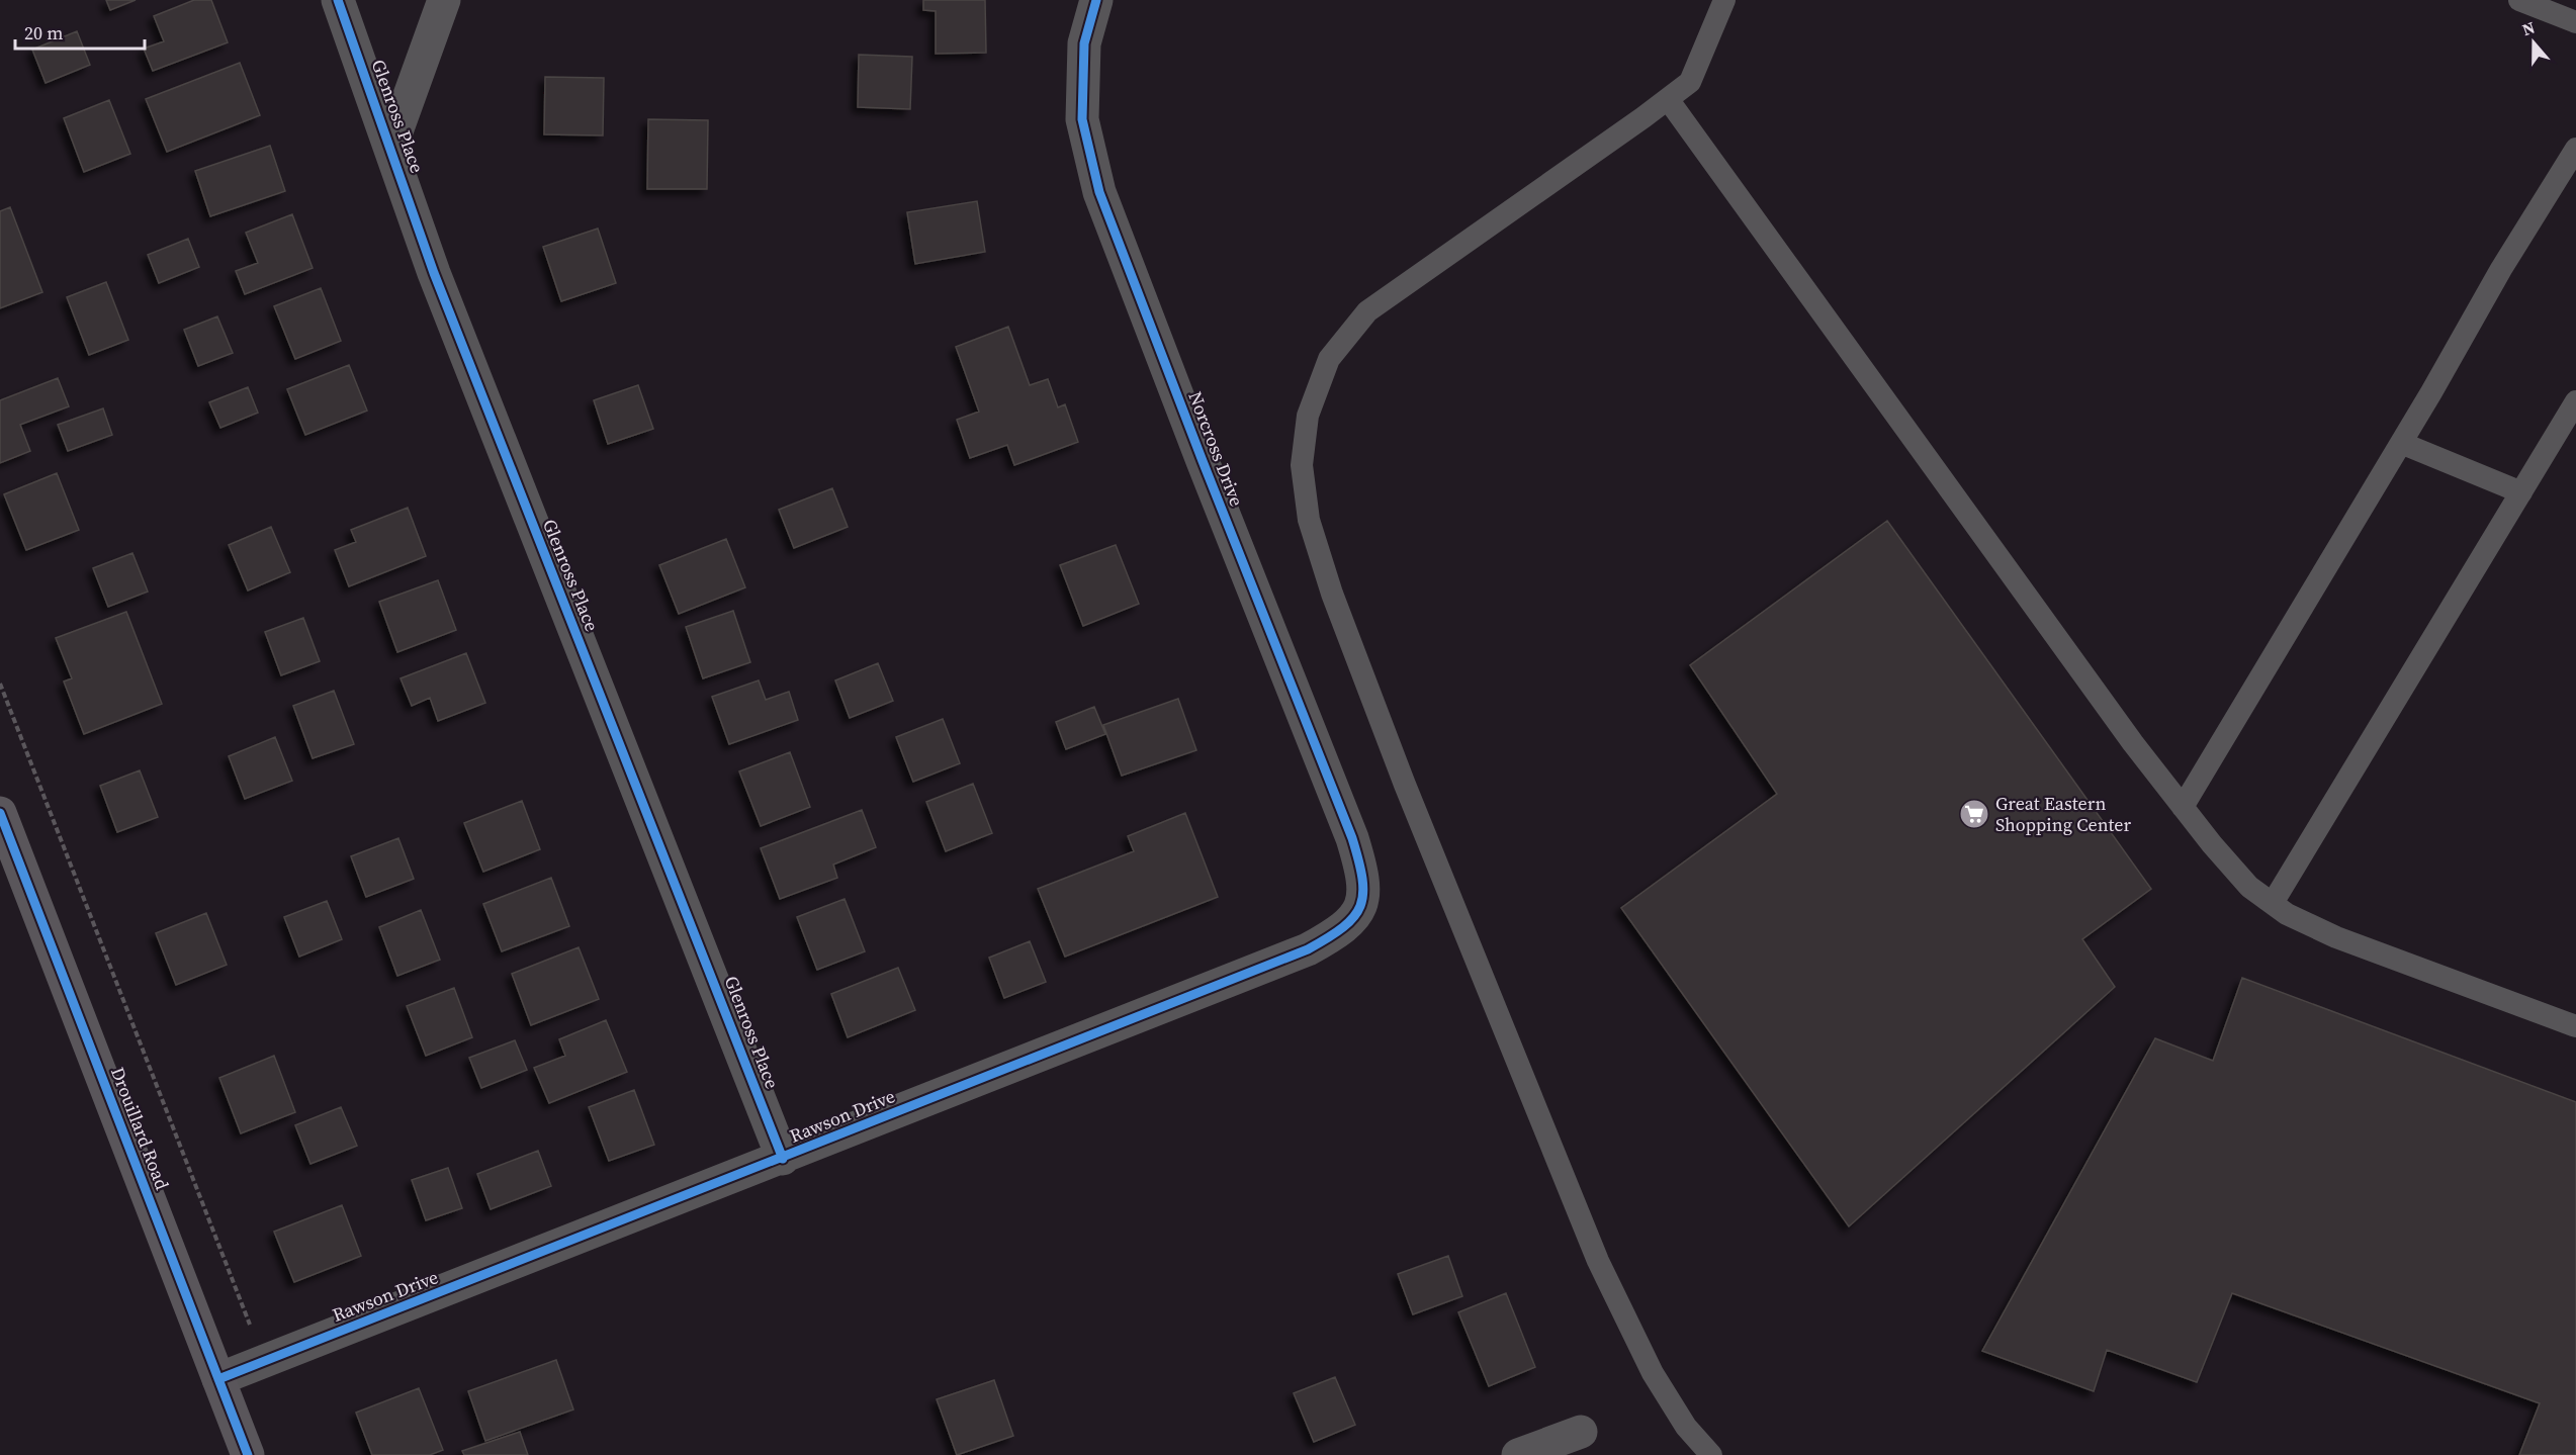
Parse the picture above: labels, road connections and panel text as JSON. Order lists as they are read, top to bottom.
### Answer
{
  "streets": {
    "street": [
      "Glenross Place",
      "Norcross Drive",
      "Rawson Drive",
      "Drouillard Road"
    ]
  },
  "crossings": [
    ["Glenross Place", "Rawson Drive"],
    ["Norcross Drive", "Rawson Drive"],
    ["Rawson Drive", "Drouillard Road"]
  ],
  "places": {
    "supermarket": ["Great Eastern Shopping Center"]
  },
  "scale_bar": "20 m",
  "north": "top"
}
